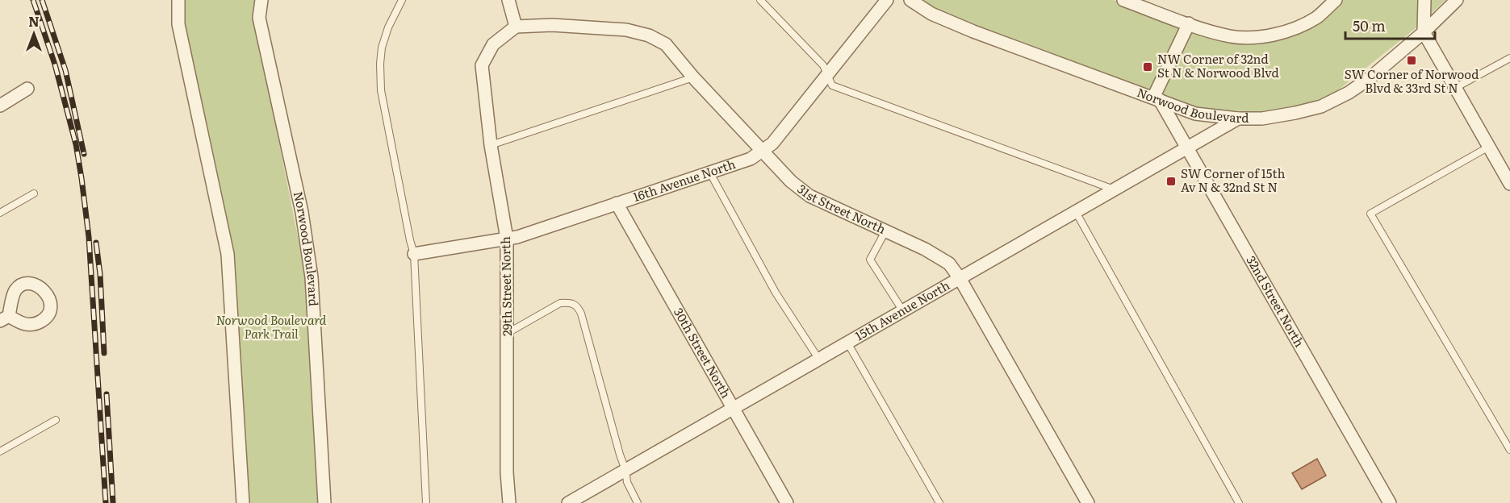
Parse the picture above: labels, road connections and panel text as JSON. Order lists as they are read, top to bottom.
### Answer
{
  "streets": {
    "street": [
      "Norwood Boulevard",
      "16th Avenue North",
      "31st Street North",
      "29th Street North",
      "32nd Street North",
      "15th Avenue North",
      "30th Street North"
    ]
  },
  "crossings": [
    ["Norwood Boulevard", "32nd Street North"],
    ["Norwood Boulevard", "15th Avenue North"],
    ["16th Avenue North", "31st Street North"],
    ["16th Avenue North", "29th Street North"],
    ["16th Avenue North", "30th Street North"],
    ["31st Street North", "29th Street North"],
    ["31st Street North", "15th Avenue North"],
    ["32nd Street North", "15th Avenue North"],
    ["15th Avenue North", "30th Street North"]
  ],
  "parks": ["Norwood Boulevard Park Trail"],
  "places": {
    "transit": ["SW Corner of Norwood Blvd & 33rd St N", "NW Corner of 32nd St N & Norwood Blvd", "SW Corner of 15th Av N & 32nd St N"]
  },
  "scale_bar": "50 m",
  "north": "top"
}
